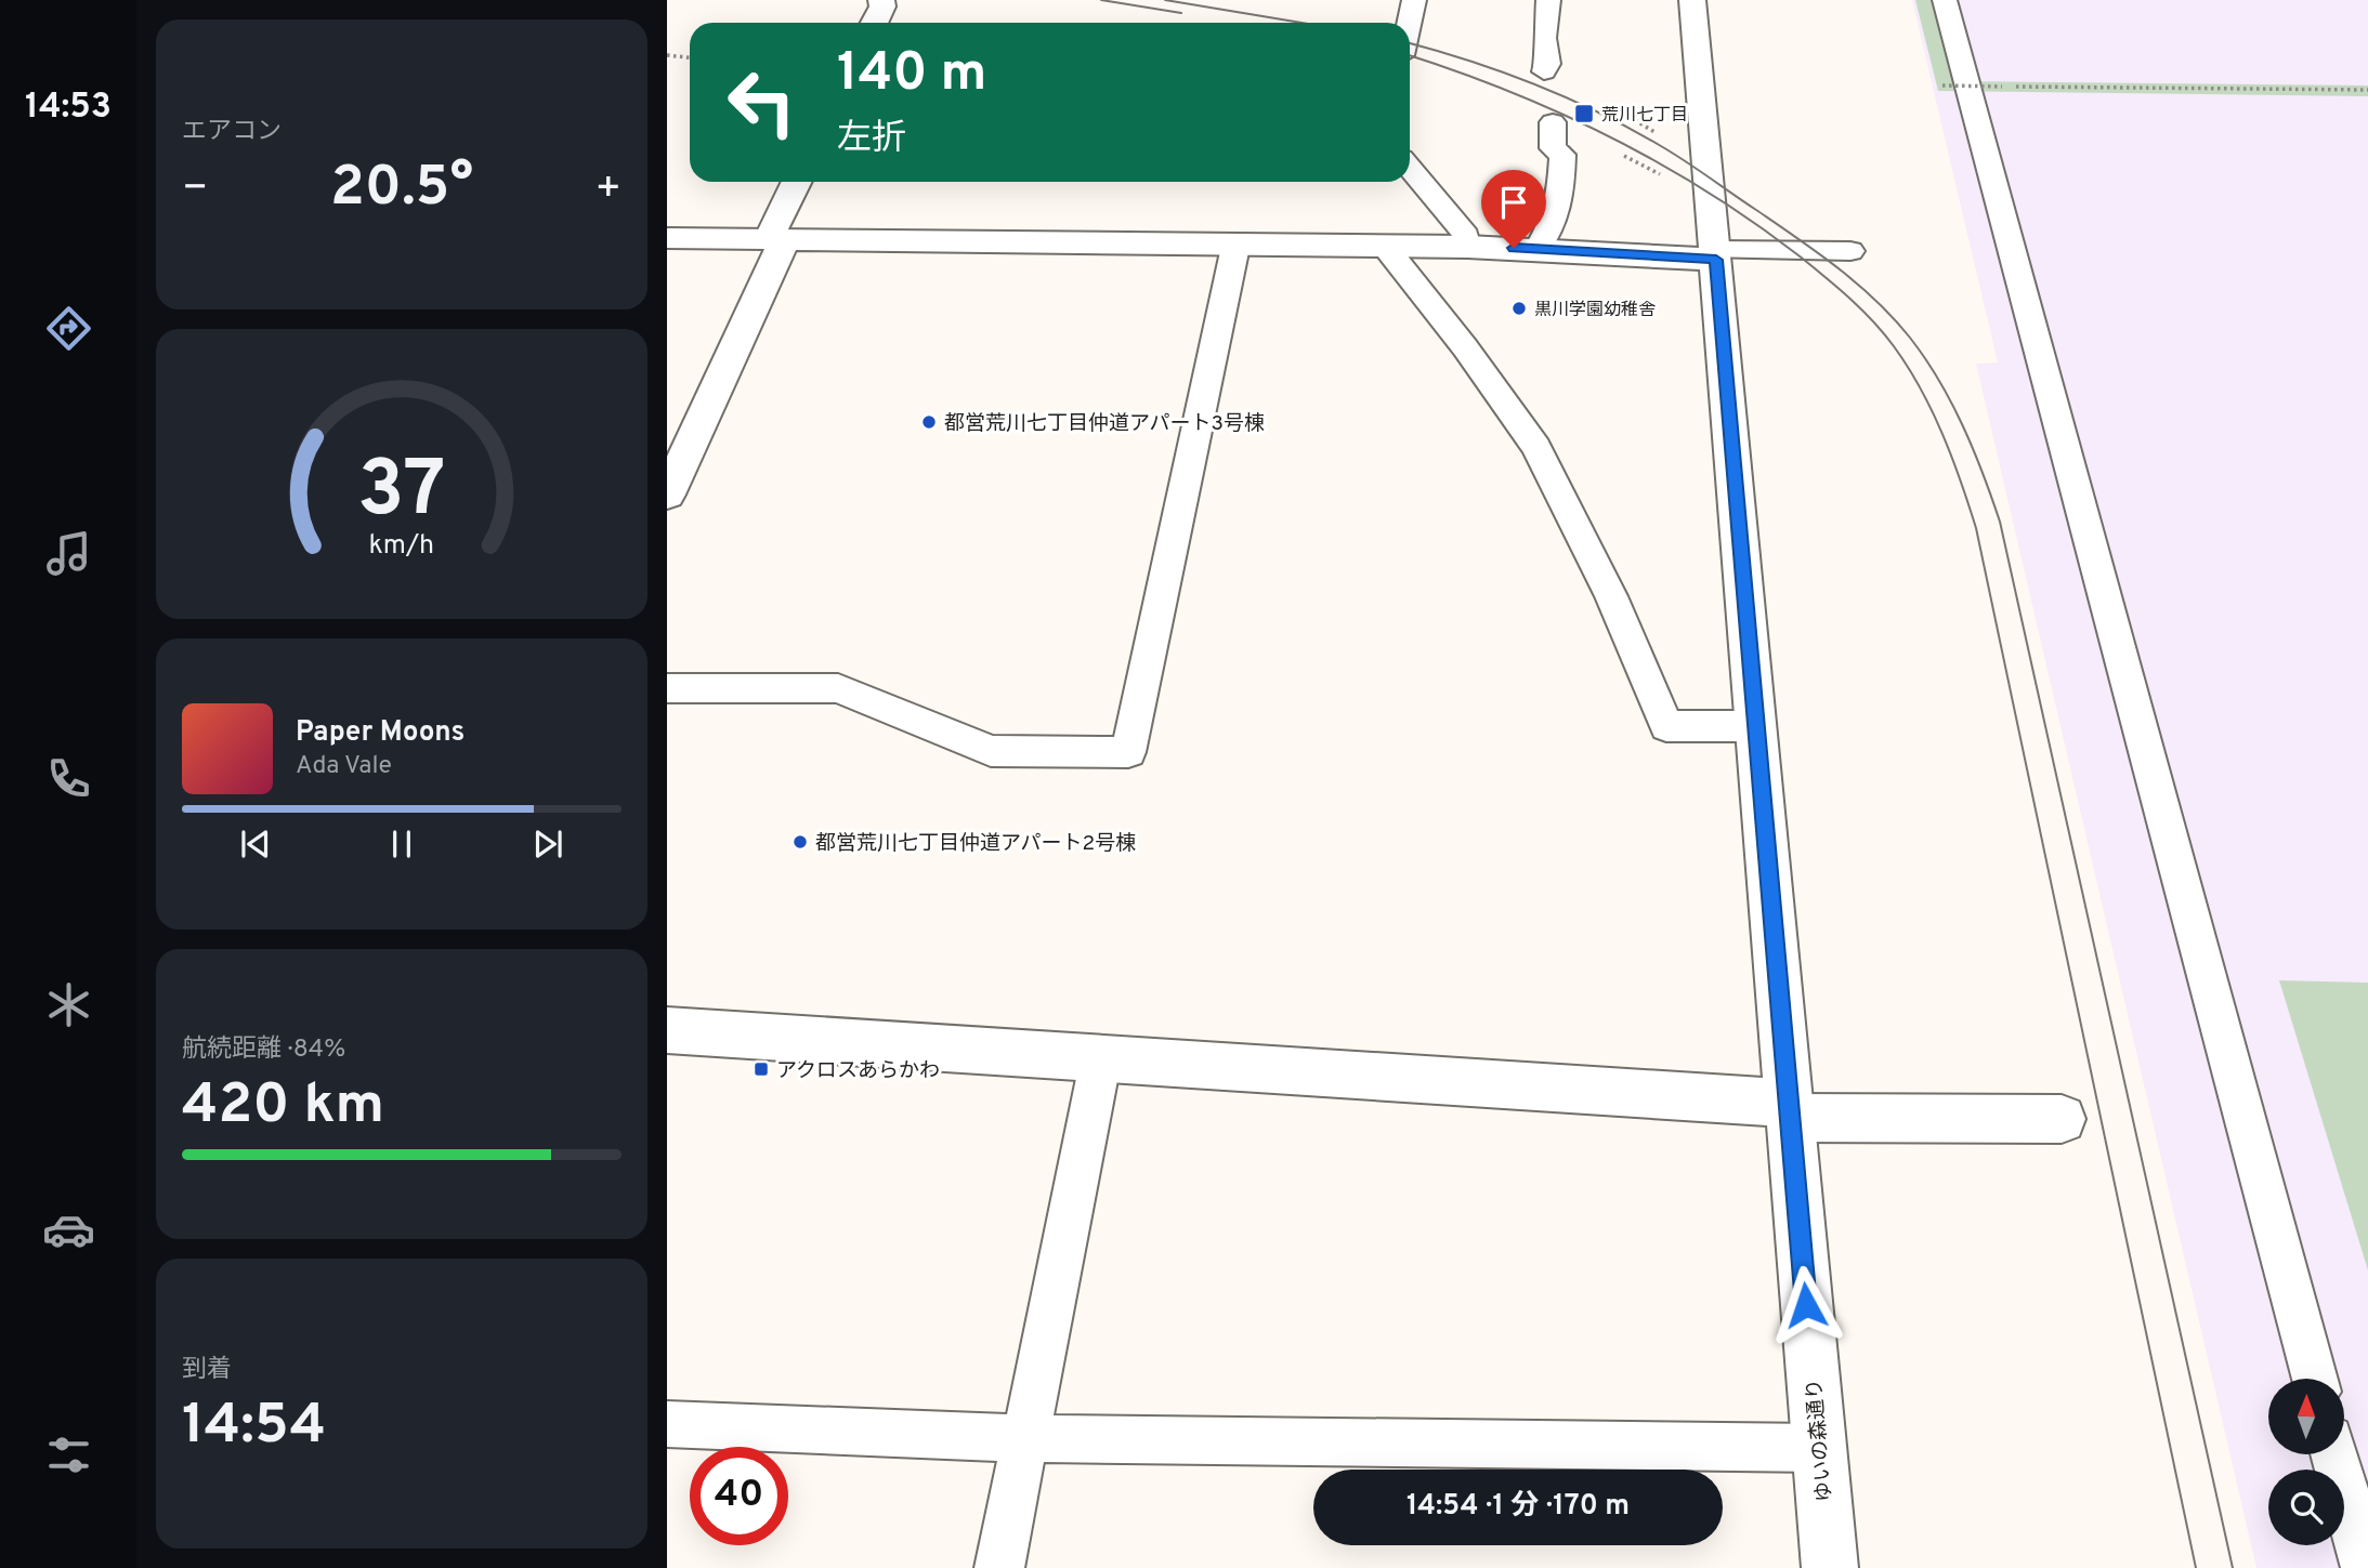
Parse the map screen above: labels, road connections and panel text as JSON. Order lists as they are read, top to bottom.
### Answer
{
  "streets": {
    "street": ["ゆいの森通り"]
  },
  "places": {
    "transit": ["荒川七丁目", "アクロスあらかわ"],
    "other": ["黒川学園幼稚舎", "都営荒川七丁目仲道アパート3号棟", "都営荒川七丁目仲道アパート2号棟"]
  },
  "north": "top",
  "page": {
    "tabs": "14:53",
    "tile": [
      "エアコン",
      ["航続距離 · 84%", "420 km"],
      ["到着", "14:54"]
    ],
    "turn": ["140 m", "左折"],
    "heat": ["−", "20.5°", "+"],
    "song": ["Paper Moons", "Ada Vale"],
    "limit": "40",
    "trip": "14:54 · 1 分 · 170 m",
    "gauge": ["37", "km/h"]
  }
}
